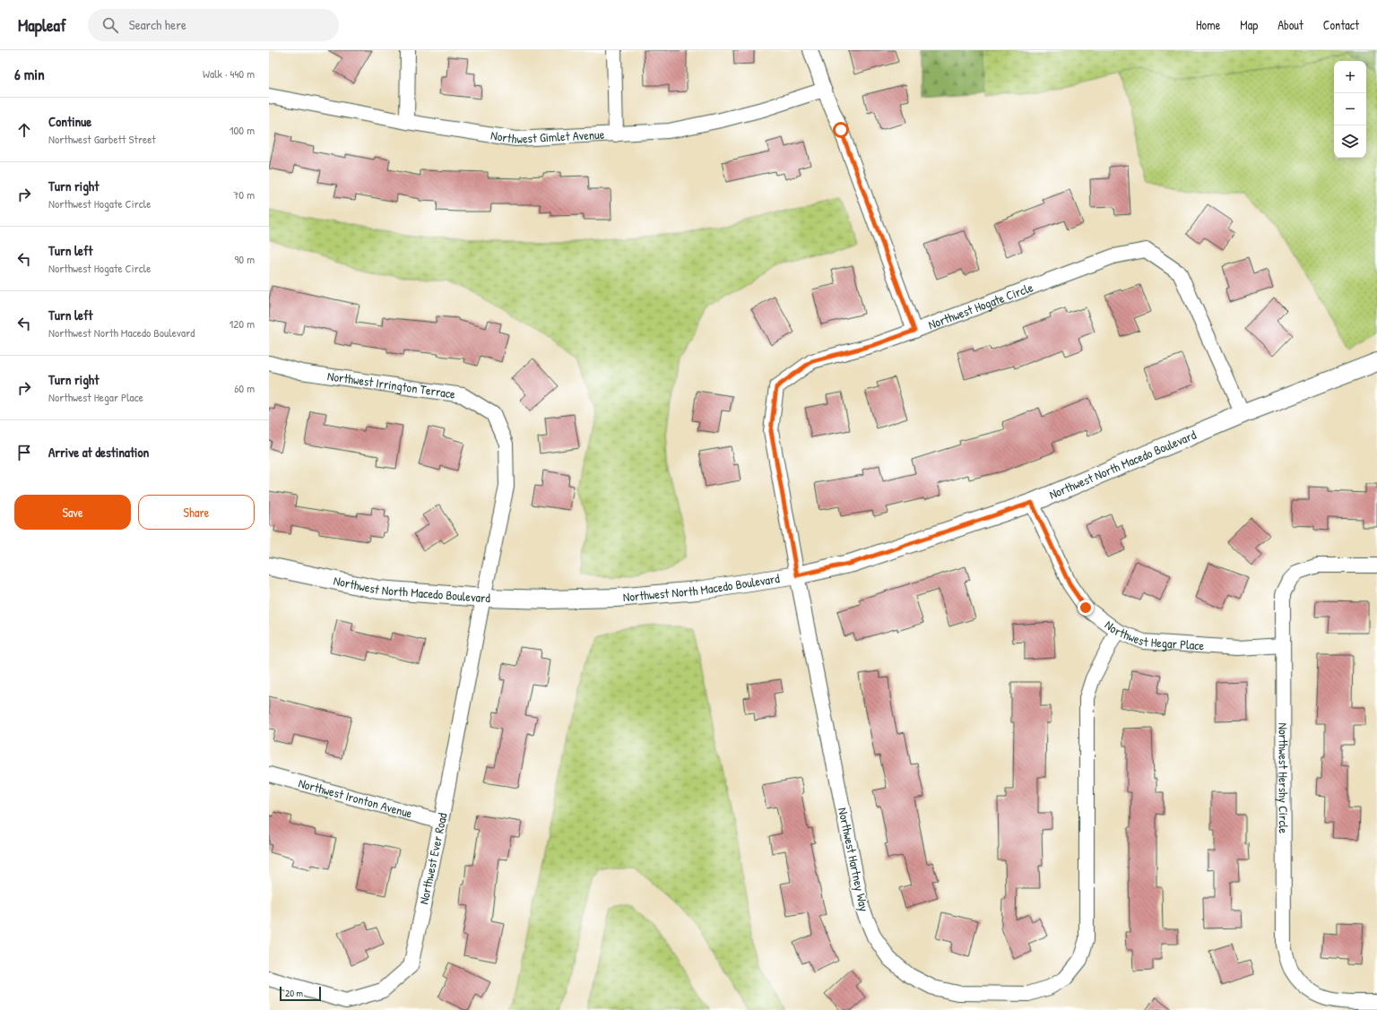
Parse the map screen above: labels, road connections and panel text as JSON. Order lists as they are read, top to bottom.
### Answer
{
  "streets": {
    "street": [
      "Northwest Gimlet Avenue",
      "Northwest Hogate Circle",
      "Northwest Irrington Terrace",
      "Northwest North Macedo Boulevard",
      "Northwest Hegar Place",
      "Northwest Hershy Circle",
      "Northwest Ironton Avenue",
      "Northwest Ever Road",
      "Northwest Hartney Way"
    ]
  },
  "crossings": [
    ["Northwest Hogate Circle", "Northwest North Macedo Boulevard"],
    ["Northwest Hogate Circle", "Northwest Hartney Way"],
    ["Northwest Irrington Terrace", "Northwest North Macedo Boulevard"],
    ["Northwest Irrington Terrace", "Northwest Ever Road"],
    ["Northwest North Macedo Boulevard", "Northwest Hegar Place"],
    ["Northwest North Macedo Boulevard", "Northwest Ever Road"],
    ["Northwest North Macedo Boulevard", "Northwest Hartney Way"],
    ["Northwest Hegar Place", "Northwest Hershy Circle"],
    ["Northwest Hegar Place", "Northwest Hartney Way"],
    ["Northwest Ironton Avenue", "Northwest Ever Road"]
  ],
  "scale_bar": "20 m",
  "page": {
    "header": "Mapleaf",
    "search": "Search here",
    "nav": [
      "Home",
      "Map",
      "About",
      "Contact"
    ],
    "heading": ["6 min", "Walk · 440 m"],
    "map_buttons": ["+", "−"],
    "list": [
      ["Continue", "Northwest Garbett Street", "100 m"],
      ["Turn right", "Northwest Hogate Circle", "70 m"],
      ["Turn left", "Northwest Hogate Circle", "90 m"],
      ["Turn left", "Northwest North Macedo Boulevard", "120 m"],
      ["Turn right", "Northwest Hegar Place", "60 m"],
      "Arrive at destination"
    ],
    "buttons": ["Save", "Share"],
    "scale": "20 m"
  }
}
